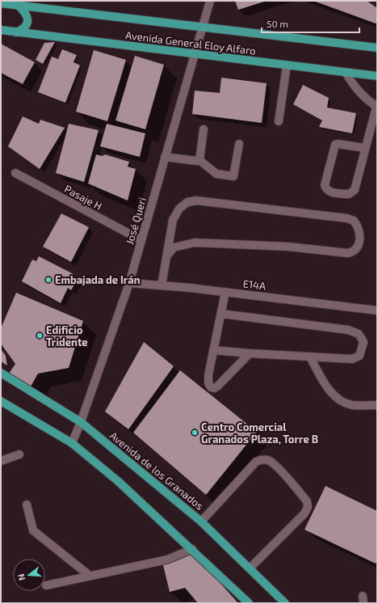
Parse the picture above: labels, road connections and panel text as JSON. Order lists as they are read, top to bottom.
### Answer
{
  "streets": {
    "main road": ["Avenida General Eloy Alfaro", "Avenida de los Granados"],
    "street": ["Pasaje H", "José Queri", "E14A"]
  },
  "crossings": [
    ["Avenida General Eloy Alfaro", "José Queri"],
    ["Pasaje H", "José Queri"],
    ["José Queri", "E14A"],
    ["José Queri", "Avenida de los Granados"]
  ],
  "places": ["Embajada de Irán", "Edificio Tridente", "Centro Comercial Granados Plaza, Torre B"],
  "scale_bar": "50 m",
  "north": "left"
}
